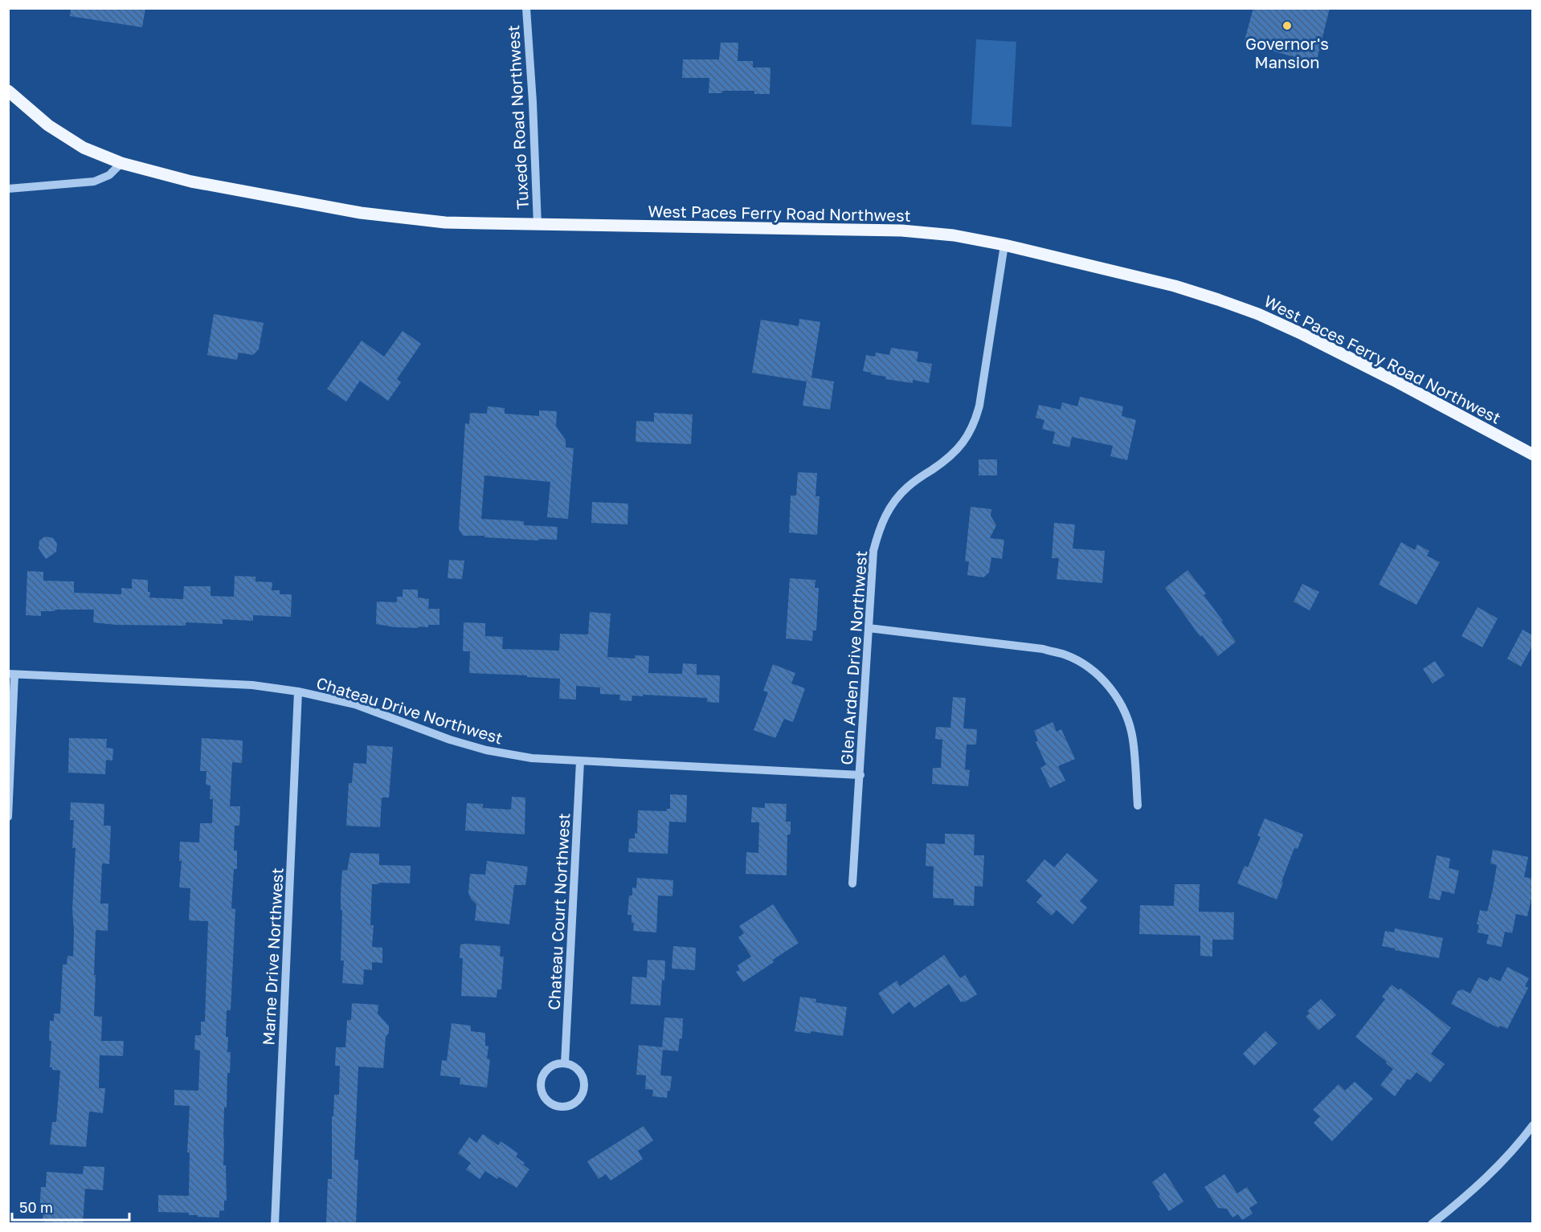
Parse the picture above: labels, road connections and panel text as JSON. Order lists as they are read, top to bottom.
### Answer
{
  "streets": {
    "main road": ["West Paces Ferry Road Northwest"],
    "street": [
      "Tuxedo Road Northwest",
      "Glen Arden Drive Northwest",
      "Chateau Drive Northwest",
      "Chateau Court Northwest",
      "Marne Drive Northwest"
    ]
  },
  "crossings": [
    ["Tuxedo Road Northwest", "West Paces Ferry Road Northwest"],
    ["West Paces Ferry Road Northwest", "Glen Arden Drive Northwest"],
    ["Glen Arden Drive Northwest", "Chateau Drive Northwest"],
    ["Chateau Drive Northwest", "Chateau Court Northwest"],
    ["Chateau Drive Northwest", "Marne Drive Northwest"]
  ],
  "places": ["Governor's Mansion"],
  "scale_bar": "50 m"
}
